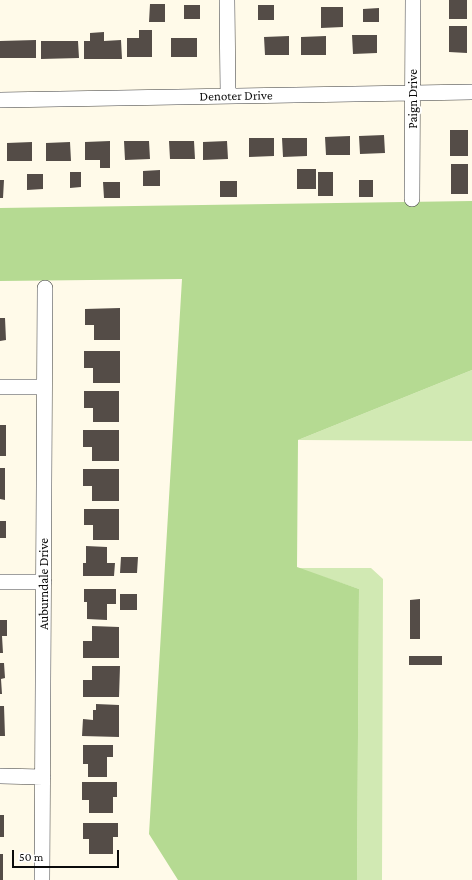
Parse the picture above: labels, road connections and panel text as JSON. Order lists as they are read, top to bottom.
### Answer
{
  "streets": {
    "street": ["Denoter Drive", "Paign Drive", "Auburndale Drive"]
  },
  "crossings": [
    ["Denoter Drive", "Paign Drive"]
  ],
  "scale_bar": "50 m"
}
